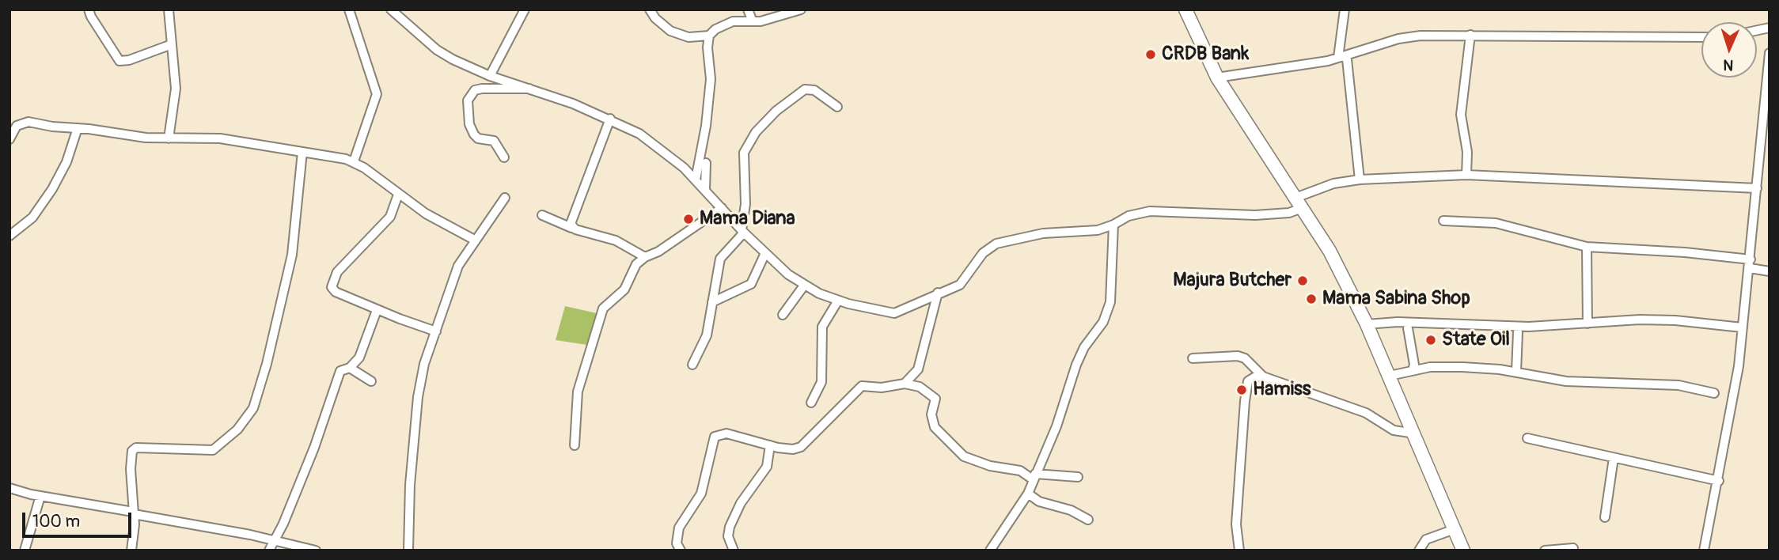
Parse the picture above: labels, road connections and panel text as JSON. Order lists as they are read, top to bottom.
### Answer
{
  "places": [
    "CRDB Bank",
    "Mama Diana",
    "Majura Butcher",
    "Mama Sabina Shop",
    "State Oil",
    "Hamiss"
  ],
  "scale_bar": "100 m",
  "north": "bottom"
}
